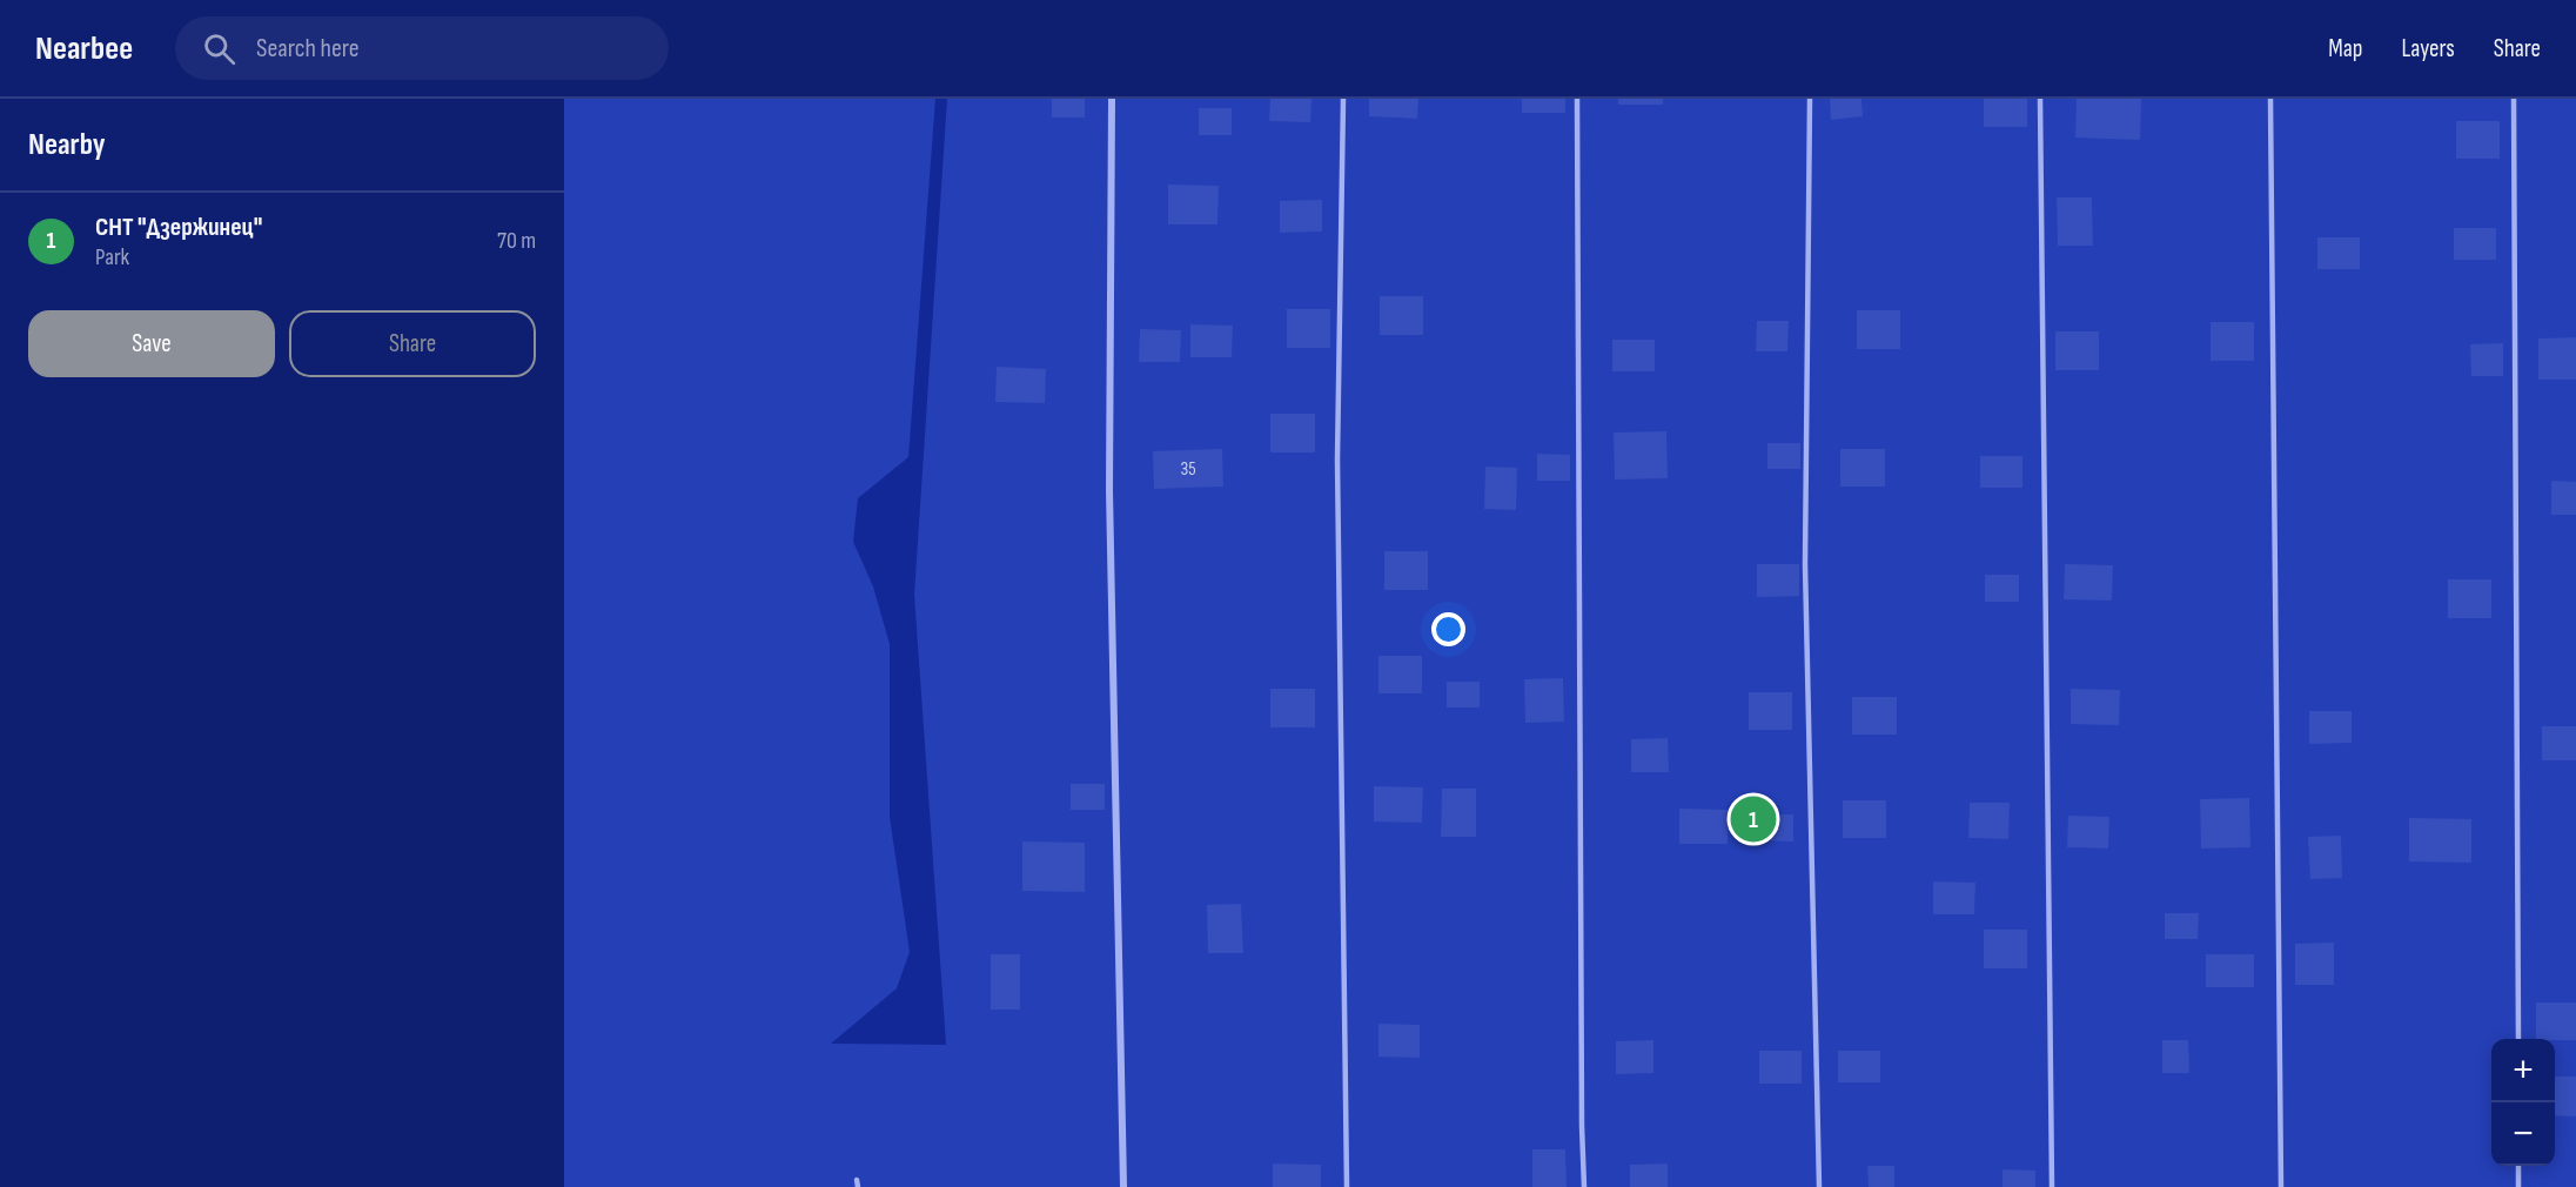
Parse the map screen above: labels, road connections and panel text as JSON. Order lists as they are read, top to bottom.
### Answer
{
  "house_numbers": ["35"],
  "page": {
    "header": "Nearbee",
    "search": "Search here",
    "nav": ["Map", "Layers", "Share"],
    "heading": "Nearby",
    "list": [
      {
        "mark": "1",
        "name": "СНТ \"Дзержинец\"",
        "note": "Park",
        "value": "70 m"
      }
    ],
    "buttons": ["Save", "Share"],
    "pins": "1",
    "map_buttons": ["+", "−"]
  }
}
